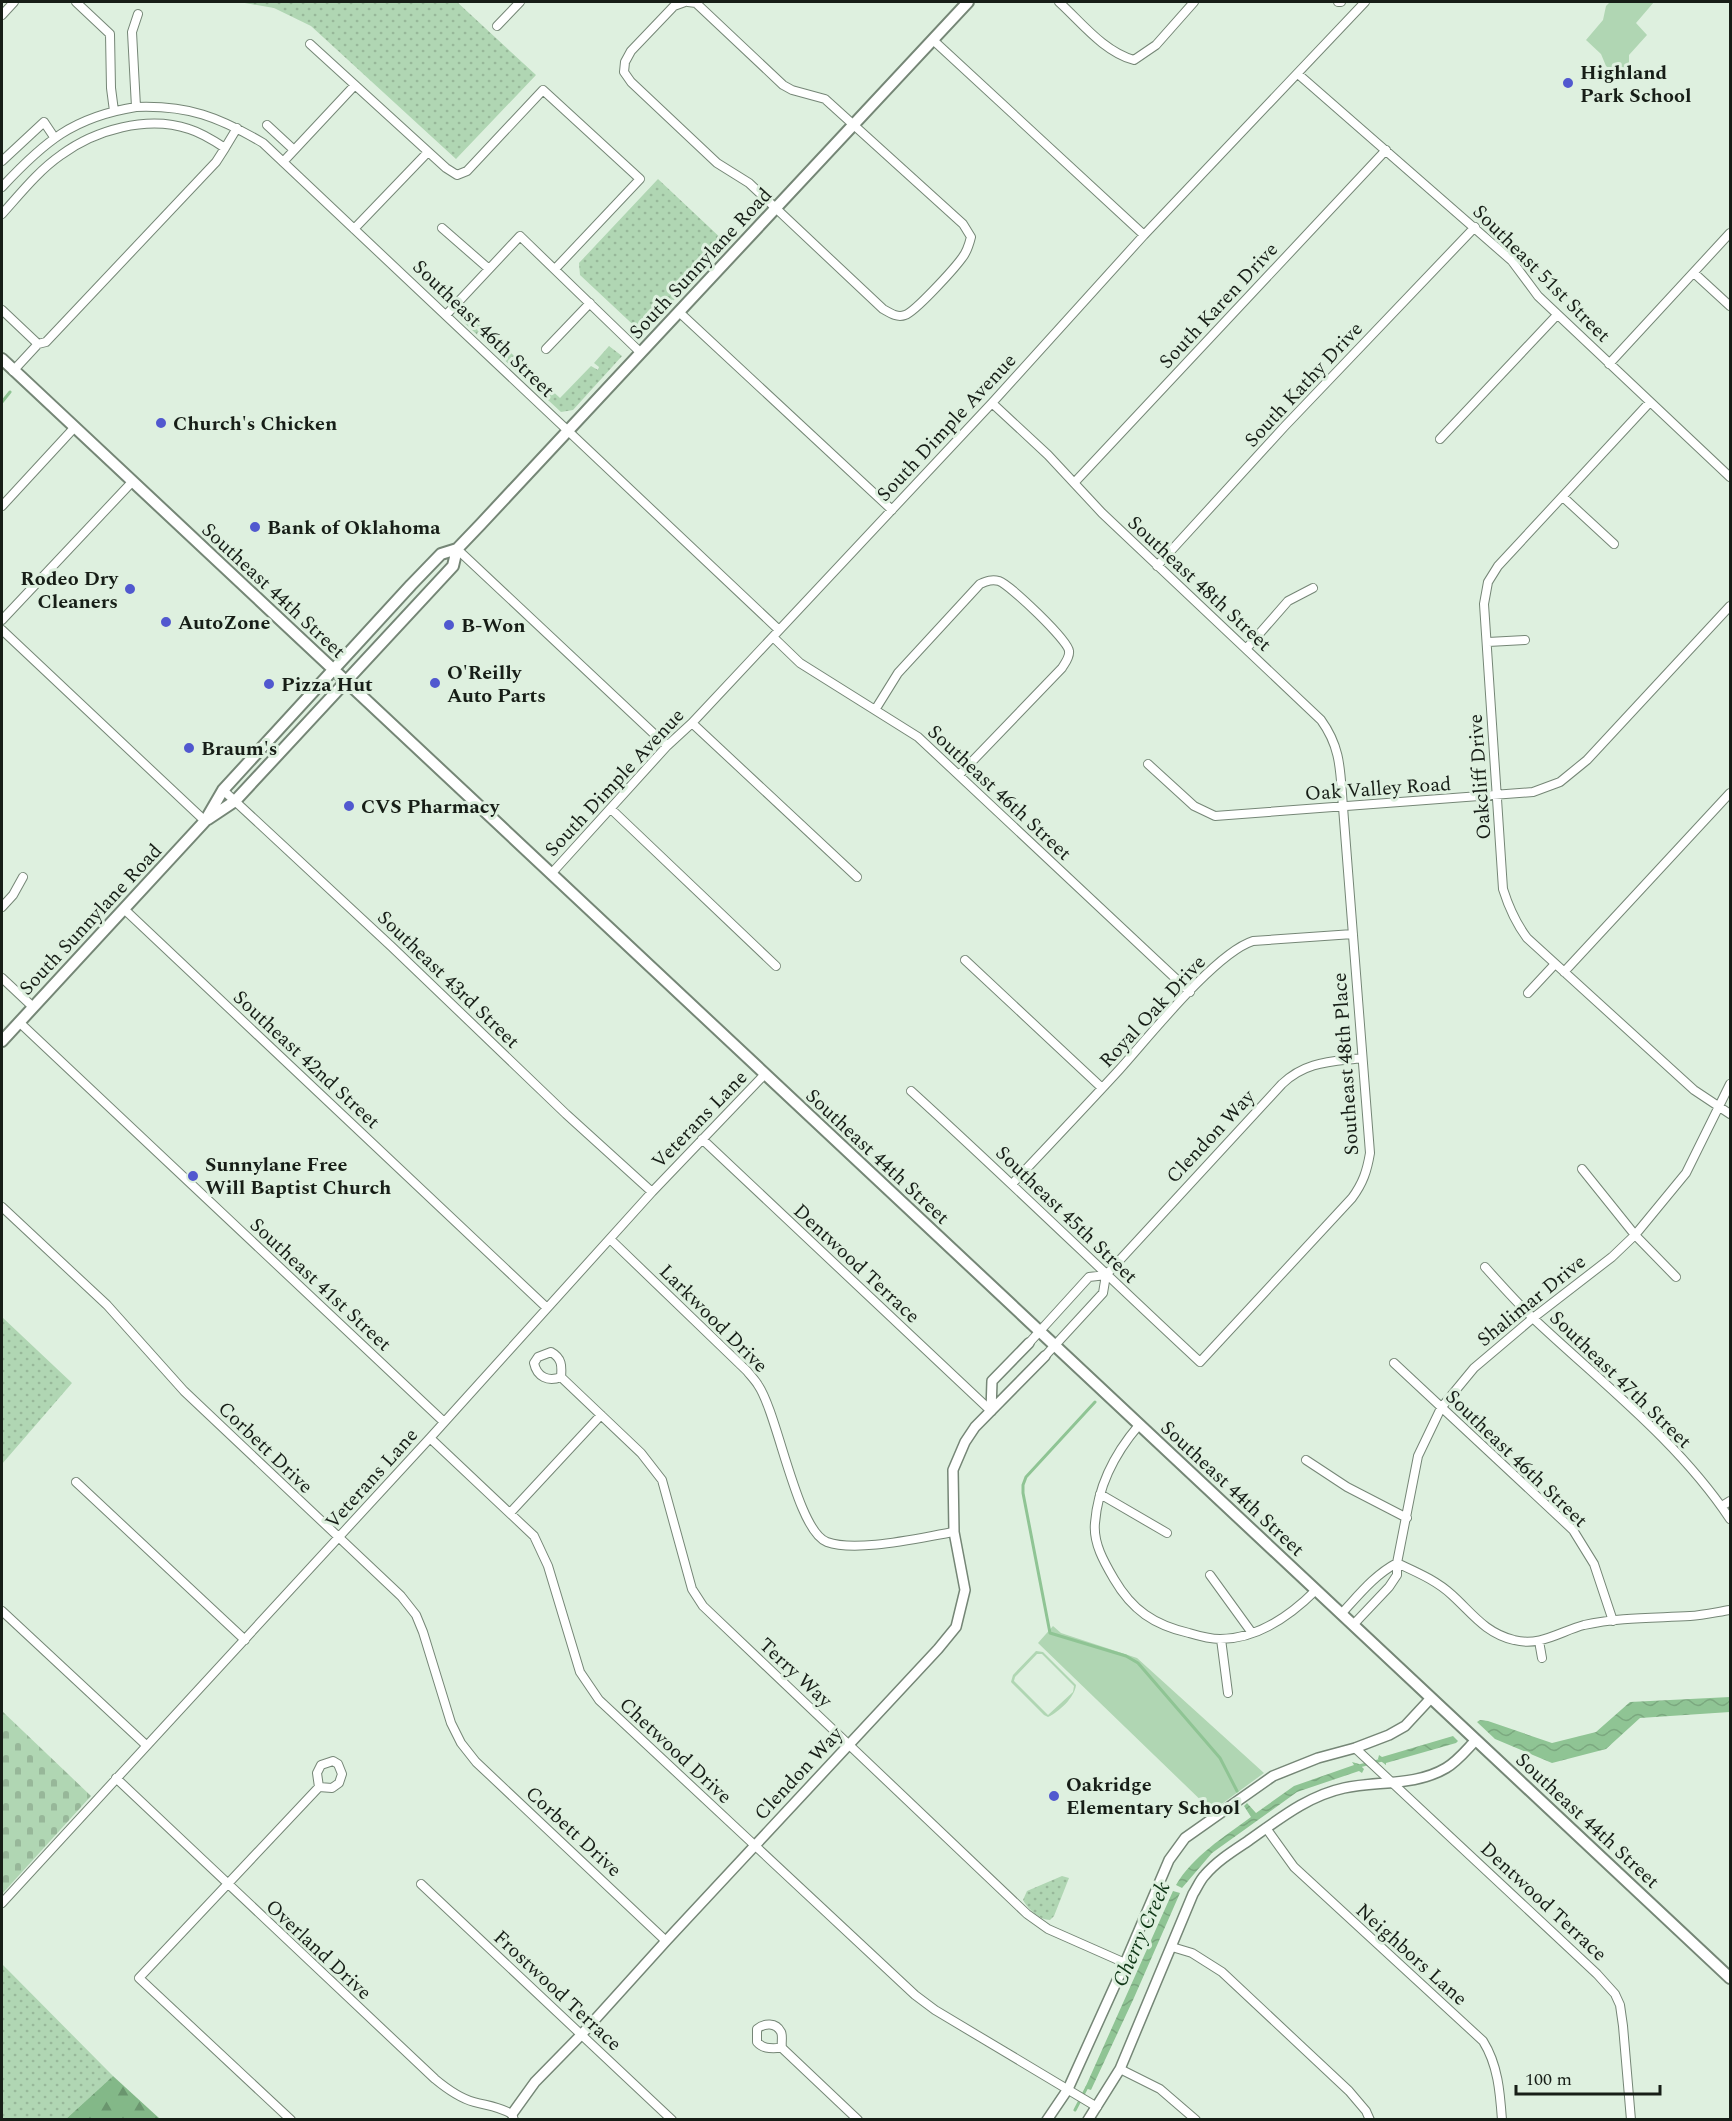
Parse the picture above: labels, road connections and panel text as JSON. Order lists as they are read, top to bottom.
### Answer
{
  "streets": {
    "main road": ["South Sunnylane Road", "Southeast 44th Street"],
    "street": [
      "Southeast 51st Street",
      "South Karen Drive",
      "Southeast 46th Street",
      "South Kathy Drive",
      "South Dimple Avenue",
      "Southeast 48th Street",
      "Oakcliff Drive",
      "Oak Valley Road",
      "Southeast 43rd Street",
      "Royal Oak Drive",
      "Southeast 42nd Street",
      "Southeast 48th Place",
      "Veterans Lane",
      "Clendon Way",
      "Southeast 45th Street",
      "Dentwood Terrace",
      "Southeast 41st Street",
      "Shalimar Drive",
      "Larkwood Drive",
      "Southeast 47th Street",
      "Corbett Drive",
      "Terry Way",
      "Chetwood Drive",
      "Overland Drive",
      "Neighbors Lane",
      "Frostwood Terrace"
    ]
  },
  "crossings": [
    ["South Sunnylane Road", "Southeast 46th Street"],
    ["South Sunnylane Road", "Southeast 44th Street"],
    ["South Sunnylane Road", "Southeast 43rd Street"],
    ["South Sunnylane Road", "Southeast 42nd Street"],
    ["South Sunnylane Road", "Southeast 41st Street"],
    ["Southeast 51st Street", "South Karen Drive"],
    ["Southeast 51st Street", "South Kathy Drive"],
    ["Southeast 51st Street", "South Dimple Avenue"],
    ["Southeast 51st Street", "Oakcliff Drive"],
    ["South Karen Drive", "Southeast 48th Street"],
    ["Southeast 46th Street", "South Dimple Avenue"],
    ["Southeast 46th Street", "Royal Oak Drive"],
    ["Southeast 46th Street", "Shalimar Drive"],
    ["South Kathy Drive", "Southeast 48th Street"],
    ["South Dimple Avenue", "Southeast 48th Street"],
    ["South Dimple Avenue", "Southeast 44th Street"],
    ["Southeast 48th Street", "Oak Valley Road"],
    ["Southeast 48th Street", "Southeast 48th Place"],
    ["Southeast 44th Street", "Veterans Lane"],
    ["Southeast 44th Street", "Clendon Way"],
    ["Southeast 44th Street", "Shalimar Drive"],
    ["Oakcliff Drive", "Oak Valley Road"],
    ["Oakcliff Drive", "Shalimar Drive"],
    ["Oak Valley Road", "Southeast 48th Place"],
    ["Southeast 43rd Street", "Veterans Lane"],
    ["Royal Oak Drive", "Southeast 48th Place"],
    ["Royal Oak Drive", "Southeast 45th Street"],
    ["Southeast 42nd Street", "Veterans Lane"],
    ["Southeast 48th Place", "Clendon Way"],
    ["Southeast 48th Place", "Southeast 45th Street"],
    ["Veterans Lane", "Dentwood Terrace"],
    ["Veterans Lane", "Southeast 41st Street"],
    ["Veterans Lane", "Larkwood Drive"],
    ["Veterans Lane", "Corbett Drive"],
    ["Veterans Lane", "Chetwood Drive"],
    ["Veterans Lane", "Overland Drive"],
    ["Clendon Way", "Southeast 45th Street"],
    ["Clendon Way", "Dentwood Terrace"],
    ["Clendon Way", "Larkwood Drive"],
    ["Clendon Way", "Corbett Drive"],
    ["Clendon Way", "Terry Way"],
    ["Clendon Way", "Chetwood Drive"],
    ["Clendon Way", "Overland Drive"],
    ["Clendon Way", "Frostwood Terrace"],
    ["Shalimar Drive", "Southeast 47th Street"]
  ],
  "water": ["Cherry Creek"],
  "places": [
    "Highland Park School",
    "Church's Chicken",
    "Bank of Oklahoma",
    "Rodeo Dry Cleaners",
    "AutoZone",
    "B-Won",
    "O'Reilly Auto Parts",
    "Pizza Hut",
    "Braum's",
    "CVS Pharmacy",
    "Sunnylane Free Will Baptist Church",
    "Oakridge Elementary School"
  ],
  "scale_bar": "100 m"
}
